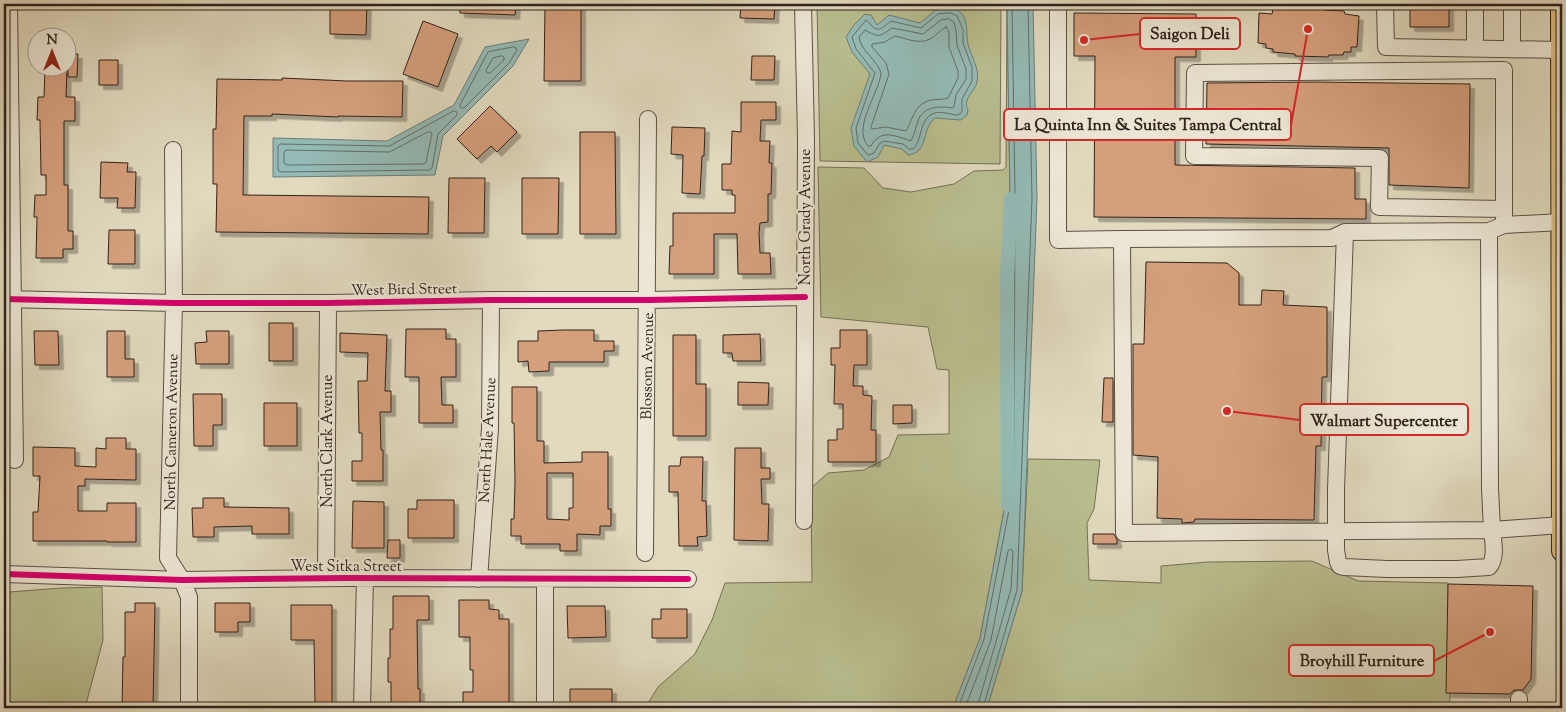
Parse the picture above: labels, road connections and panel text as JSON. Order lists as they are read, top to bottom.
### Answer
{
  "streets": {
    "street": [
      "North Grady Avenue",
      "West Bird Street",
      "Blossom Avenue",
      "North Cameron Avenue",
      "North Hale Avenue",
      "North Clark Avenue",
      "West Sitka Street"
    ]
  },
  "crossings": [
    ["North Grady Avenue", "West Bird Street"],
    ["West Bird Street", "Blossom Avenue"],
    ["West Bird Street", "North Cameron Avenue"],
    ["West Bird Street", "North Hale Avenue"],
    ["West Bird Street", "North Clark Avenue"],
    ["North Cameron Avenue", "West Sitka Street"],
    ["North Hale Avenue", "West Sitka Street"],
    ["North Clark Avenue", "West Sitka Street"]
  ],
  "places": [
    "La Quinta Inn & Suites Tampa Central",
    "Saigon Deli",
    "Walmart Supercenter",
    "Broyhill Furniture"
  ],
  "north": "top"
}
